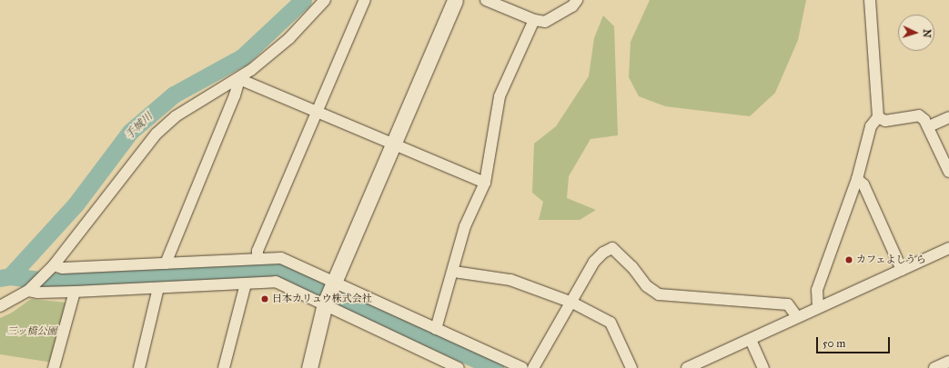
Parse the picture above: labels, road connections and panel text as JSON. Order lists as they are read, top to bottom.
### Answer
{
  "water": ["手城川"],
  "parks": ["三ッ橋公園"],
  "places": ["カフェよしうら", "日本カリュウ株式会社"],
  "scale_bar": "50 m",
  "north": "right"
}
